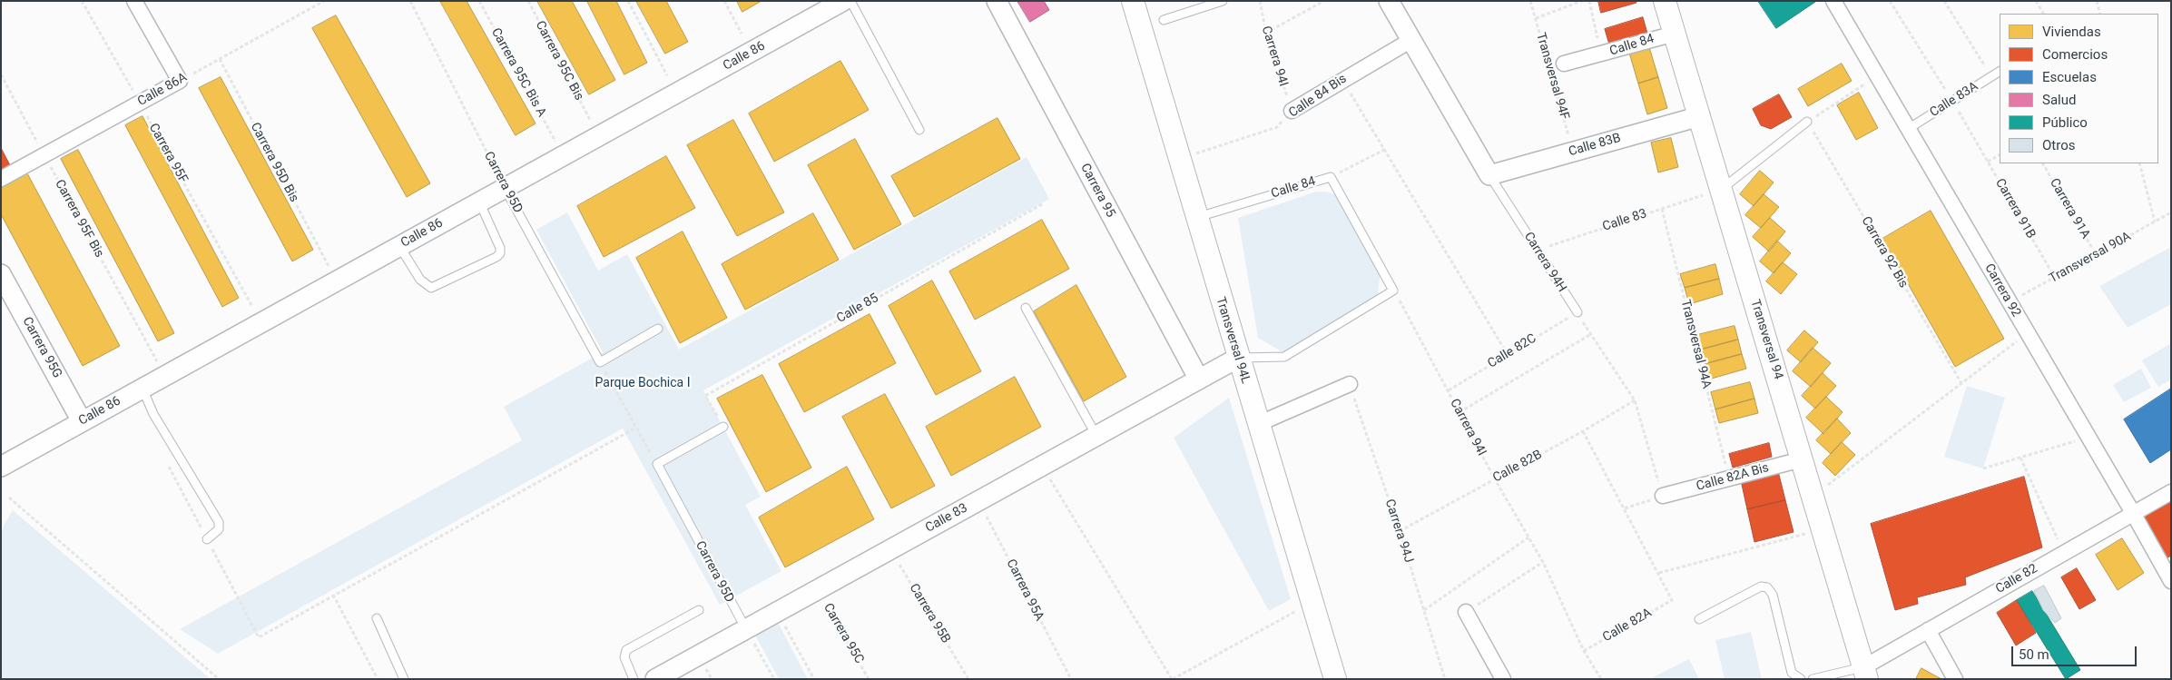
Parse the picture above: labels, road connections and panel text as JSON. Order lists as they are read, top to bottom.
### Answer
{
  "streets": {
    "main road": ["Transversal 94", "Transversal 94L"],
    "street": [
      "Calle 84",
      "Calle 86",
      "Calle 86A",
      "Calle 84 Bis",
      "Calle 83B",
      "Carrera 95",
      "Calle 83",
      "Carrera 94H",
      "Carrera 92",
      "Carrera 95G",
      "Calle 82A Bis",
      "Calle 82"
    ],
    "lane": ["Calle 83A", "Carrera 95D"],
    "path": [
      "Carrera 94I",
      "Carrera 95C Bis",
      "Carrera 95C Bis A",
      "Transversal 94F",
      "Carrera 95F",
      "Carrera 95D Bis",
      "Carrera 91B",
      "Carrera 91A",
      "Carrera 95F Bis",
      "Carrera 92 Bis",
      "Transversal 90A",
      "Calle 85",
      "Transversal 94A",
      "Calle 82C",
      "Calle 82B",
      "Carrera 94J",
      "Carrera 95A",
      "Carrera 95B",
      "Calle 82A",
      "Carrera 95C"
    ]
  },
  "crossings": [
    ["Calle 84", "Transversal 94"],
    ["Calle 84", "Transversal 94L"],
    ["Calle 86", "Carrera 95D"],
    ["Calle 86", "Carrera 95G"],
    ["Carrera 94I", "Calle 84 Bis"],
    ["Carrera 94I", "Calle 82C"],
    ["Carrera 94I", "Calle 82B"],
    ["Carrera 94I", "Calle 82A"],
    ["Transversal 94F", "Calle 83B"],
    ["Calle 86A", "Carrera 95F"],
    ["Calle 86A", "Carrera 95D Bis"],
    ["Calle 86A", "Carrera 95F Bis"],
    ["Calle 84 Bis", "Carrera 94H"],
    ["Calle 83A", "Carrera 91B"],
    ["Calle 83A", "Carrera 92"],
    ["Calle 83B", "Carrera 94H"],
    ["Calle 83B", "Transversal 94"],
    ["Carrera 95D", "Calle 83"],
    ["Carrera 95", "Calle 83"],
    ["Carrera 91B", "Transversal 90A"],
    ["Carrera 91A", "Transversal 90A"],
    ["Calle 83", "Carrera 94H"],
    ["Calle 83", "Transversal 94"],
    ["Calle 83", "Transversal 94L"],
    ["Calle 83", "Transversal 94A"],
    ["Calle 83", "Carrera 95A"],
    ["Calle 83", "Carrera 95B"],
    ["Calle 83", "Carrera 95C"],
    ["Transversal 90A", "Carrera 92"],
    ["Carrera 94H", "Calle 82C"],
    ["Carrera 92", "Calle 82"],
    ["Transversal 94", "Calle 82A Bis"],
    ["Transversal 94", "Calle 82"],
    ["Transversal 94A", "Calle 82A Bis"],
    ["Calle 82B", "Carrera 94J"]
  ],
  "parks": ["Parque Bochica I"],
  "legend": [
    "Viviendas",
    "Comercios",
    "Escuelas",
    "Salud",
    "Público",
    "Otros"
  ],
  "scale_bar": "50 m"
}
